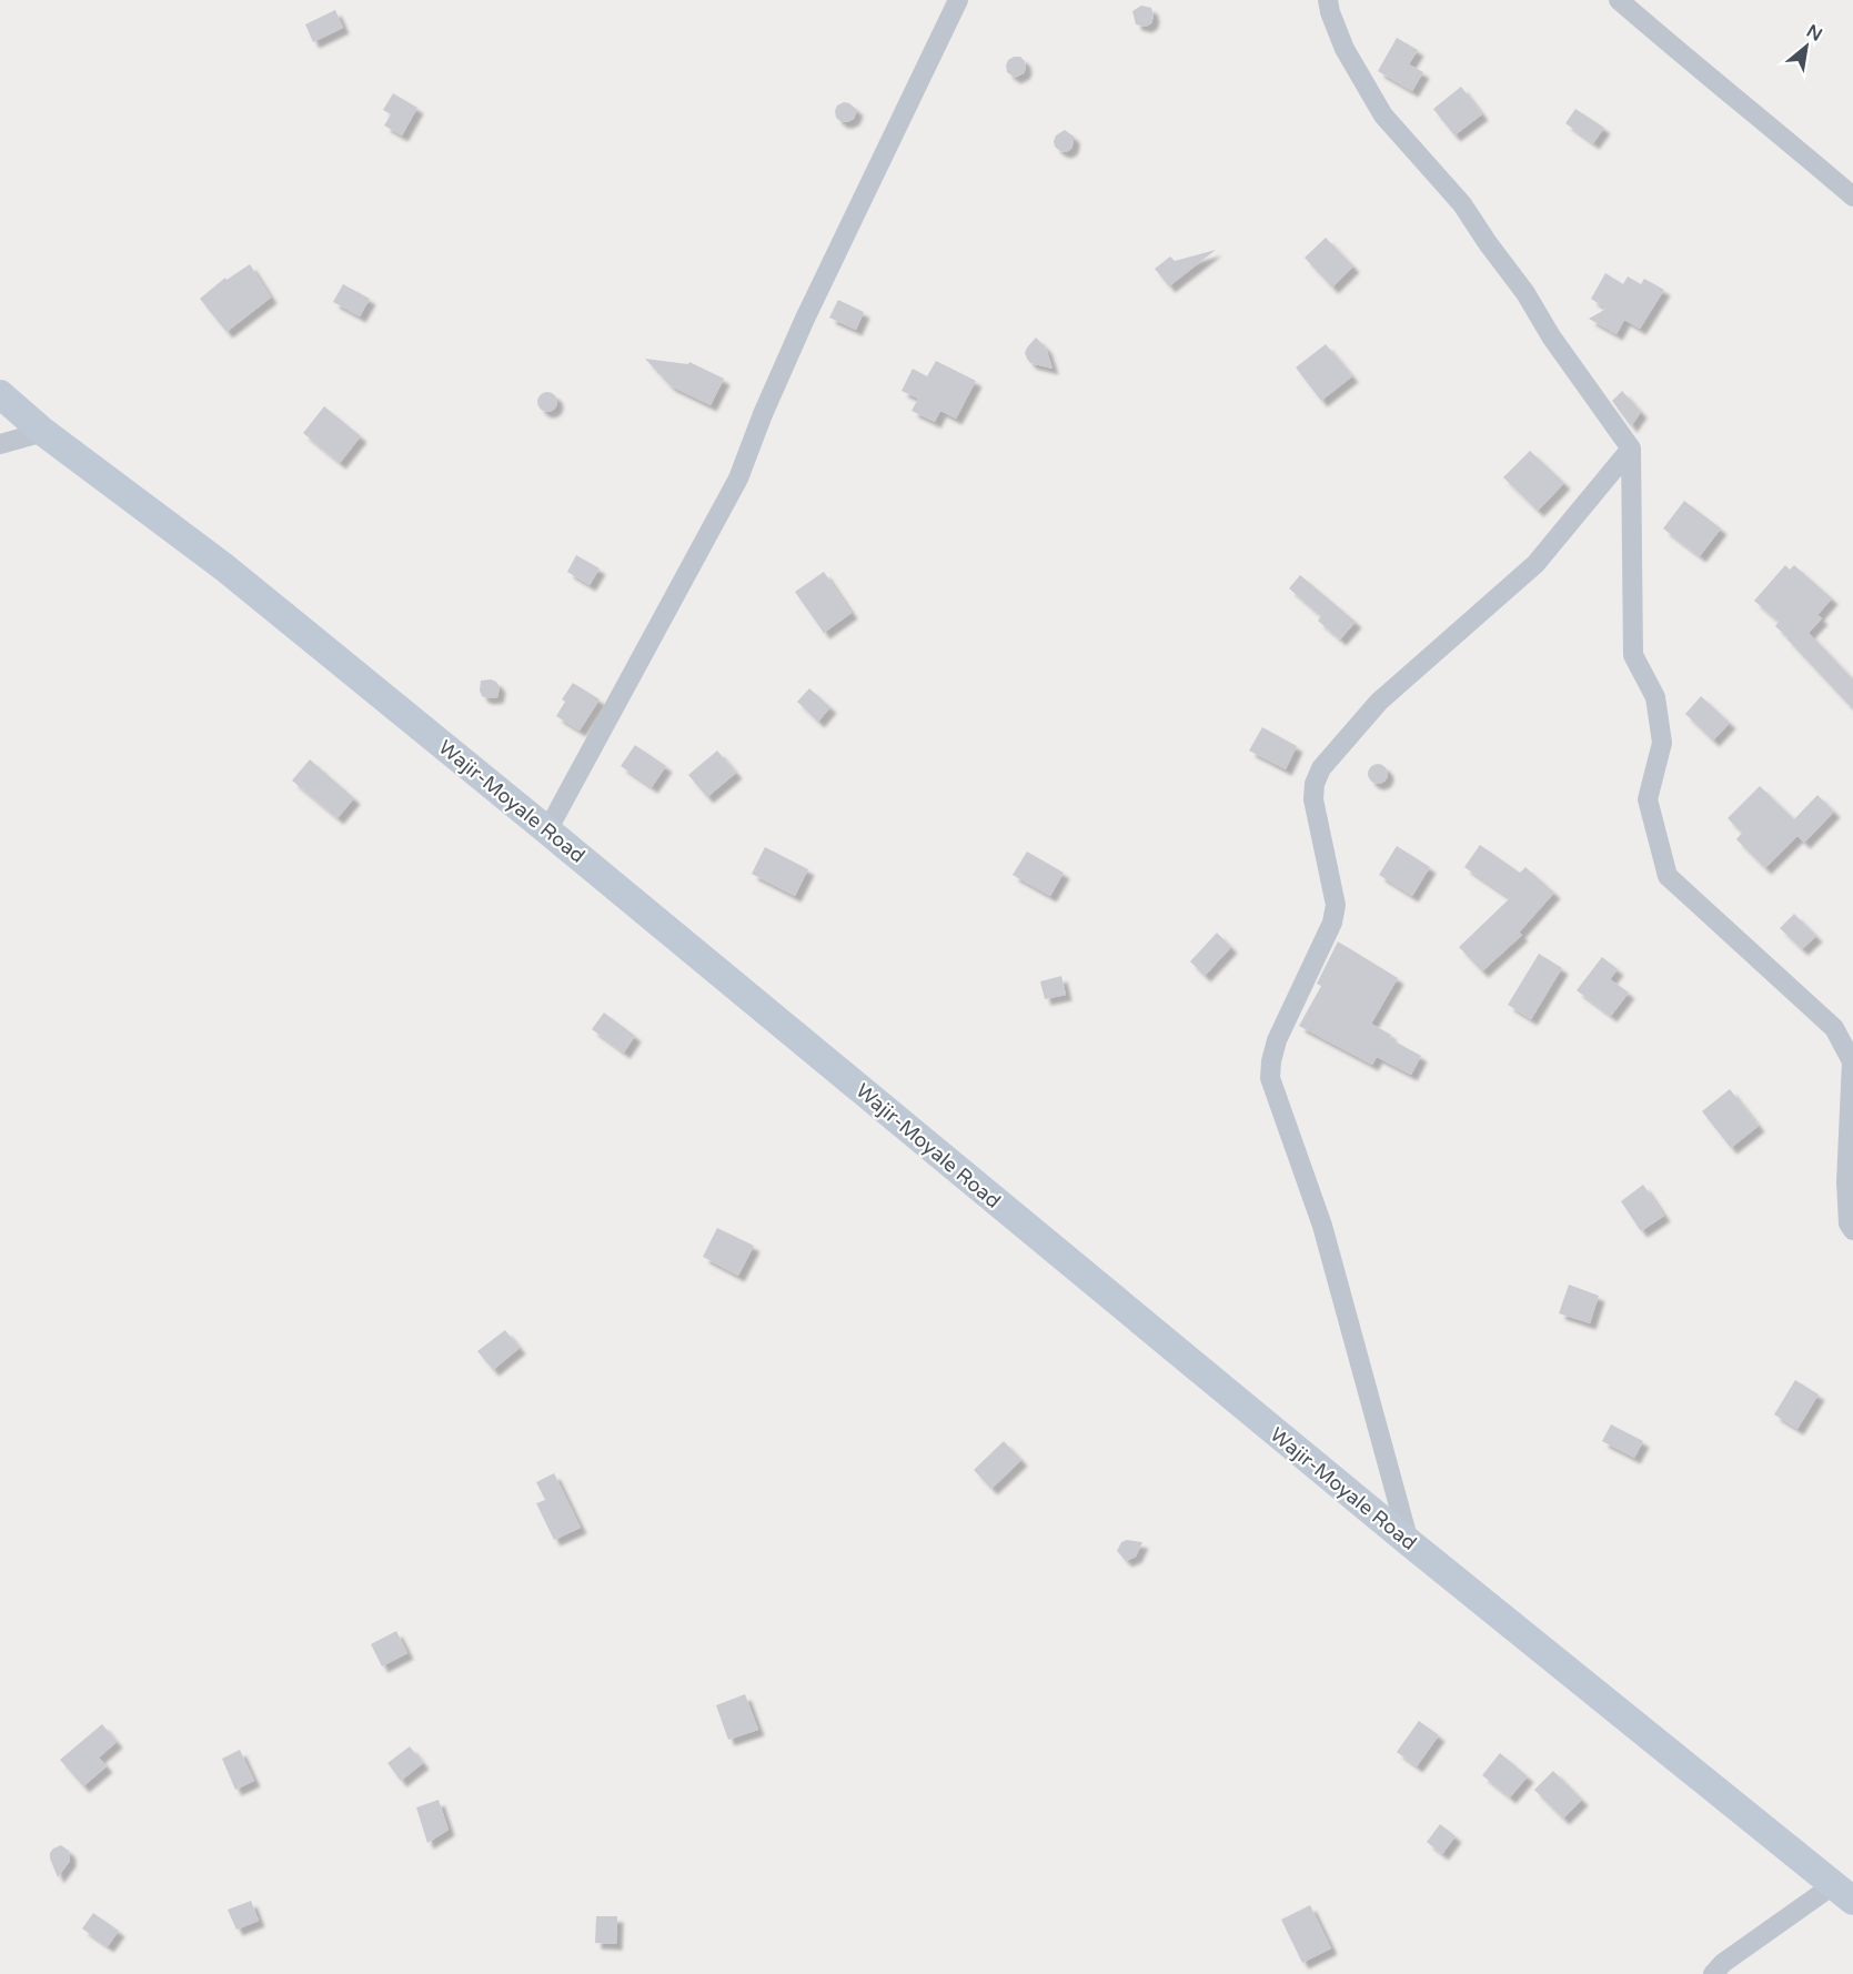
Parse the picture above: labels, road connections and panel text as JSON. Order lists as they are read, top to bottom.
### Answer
{
  "streets": {
    "main road": ["Wajir-Moyale Road"]
  },
  "north": "top right"
}
